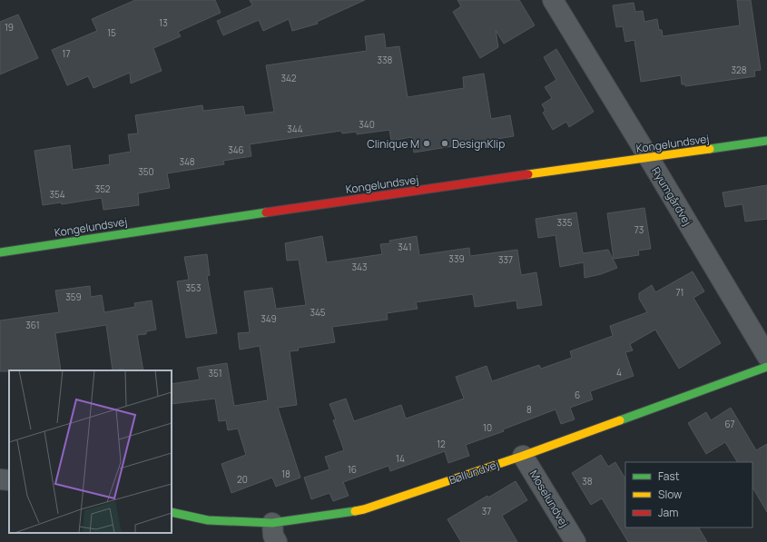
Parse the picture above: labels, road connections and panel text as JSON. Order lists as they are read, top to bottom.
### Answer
{
  "streets": {
    "street": [
      "Kongelundsvej",
      "Ryumgårdvej",
      "Bøllundvej",
      "Moselundvej"
    ]
  },
  "crossings": [
    ["Kongelundsvej", "Ryumgårdvej"],
    ["Bøllundvej", "Moselundvej"]
  ],
  "places": ["Clinique M", "DesignKlip"],
  "house_numbers": [
    "13",
    "19",
    "15",
    "17",
    "338",
    "328",
    "342",
    "340",
    "344",
    "346",
    "348",
    "350",
    "352",
    "354",
    "335",
    "73",
    "341",
    "339",
    "337",
    "343",
    "353",
    "71",
    "359",
    "345",
    "349",
    "361",
    "4",
    "351",
    "6",
    "8",
    "67",
    "10",
    "12",
    "14",
    "16",
    "18",
    "20",
    "38",
    "37"
  ],
  "legend": ["Fast", "Slow", "Jam"]
}
